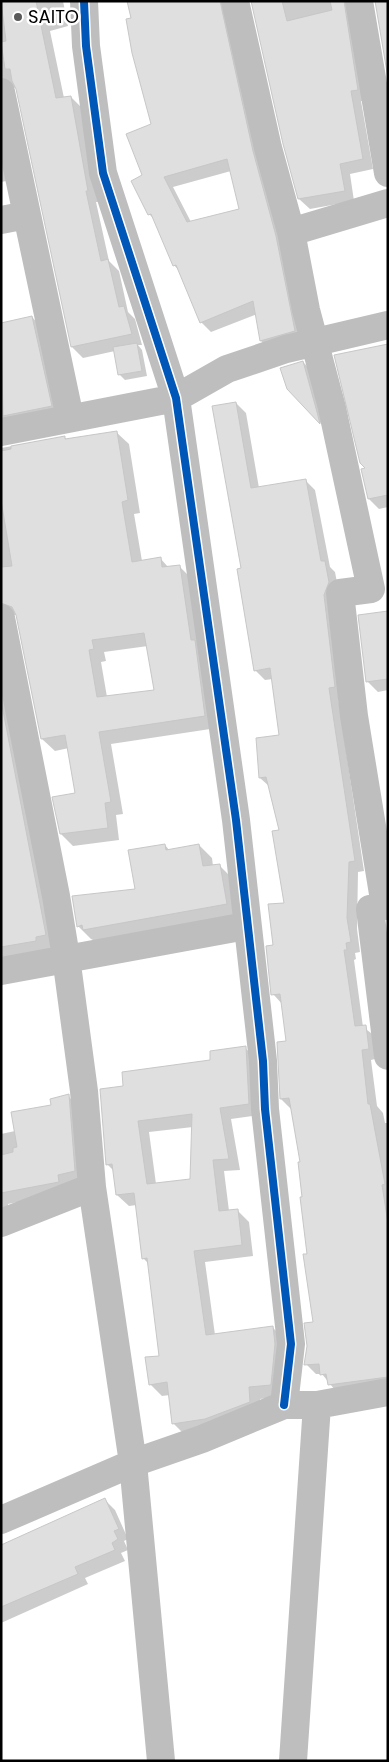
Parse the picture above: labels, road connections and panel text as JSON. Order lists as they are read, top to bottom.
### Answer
{
  "places": ["SAITO"]
}
